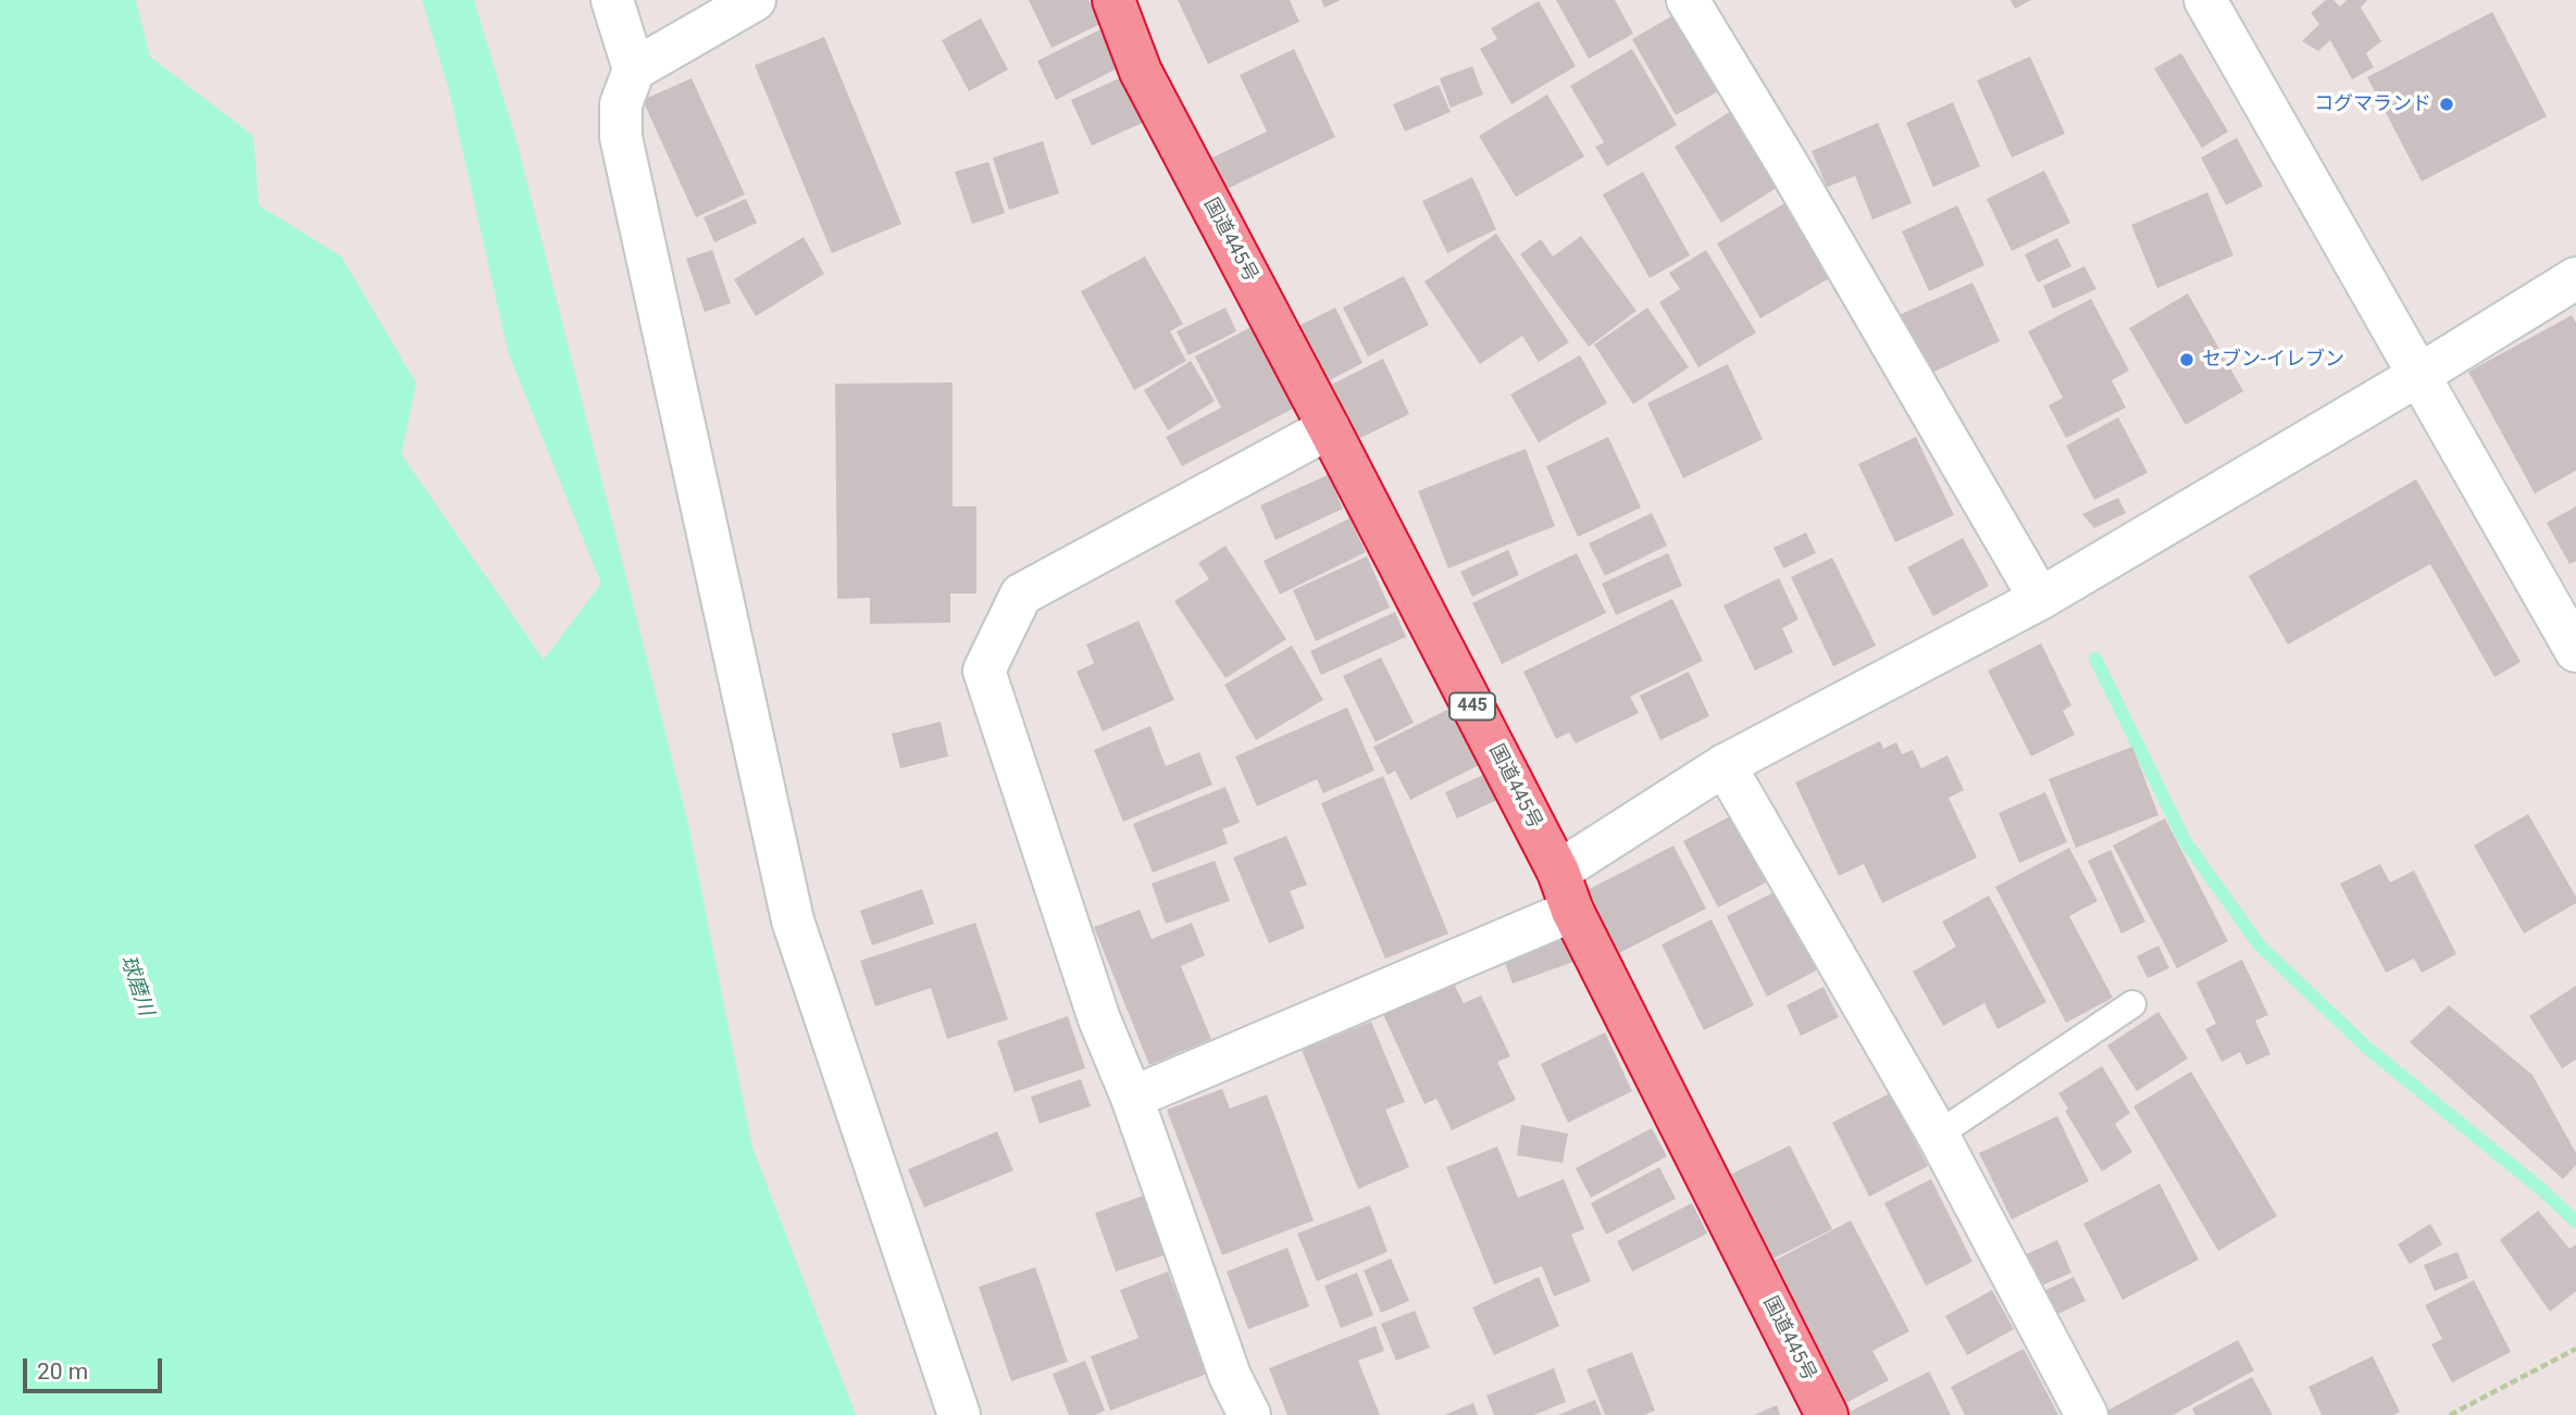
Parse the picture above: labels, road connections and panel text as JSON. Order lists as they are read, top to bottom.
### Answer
{
  "streets": {
    "highway": ["国道445号", "445"]
  },
  "water": ["球磨川"],
  "places": ["コグマランド", "セブン-イレブン"],
  "scale_bar": "20 m"
}
